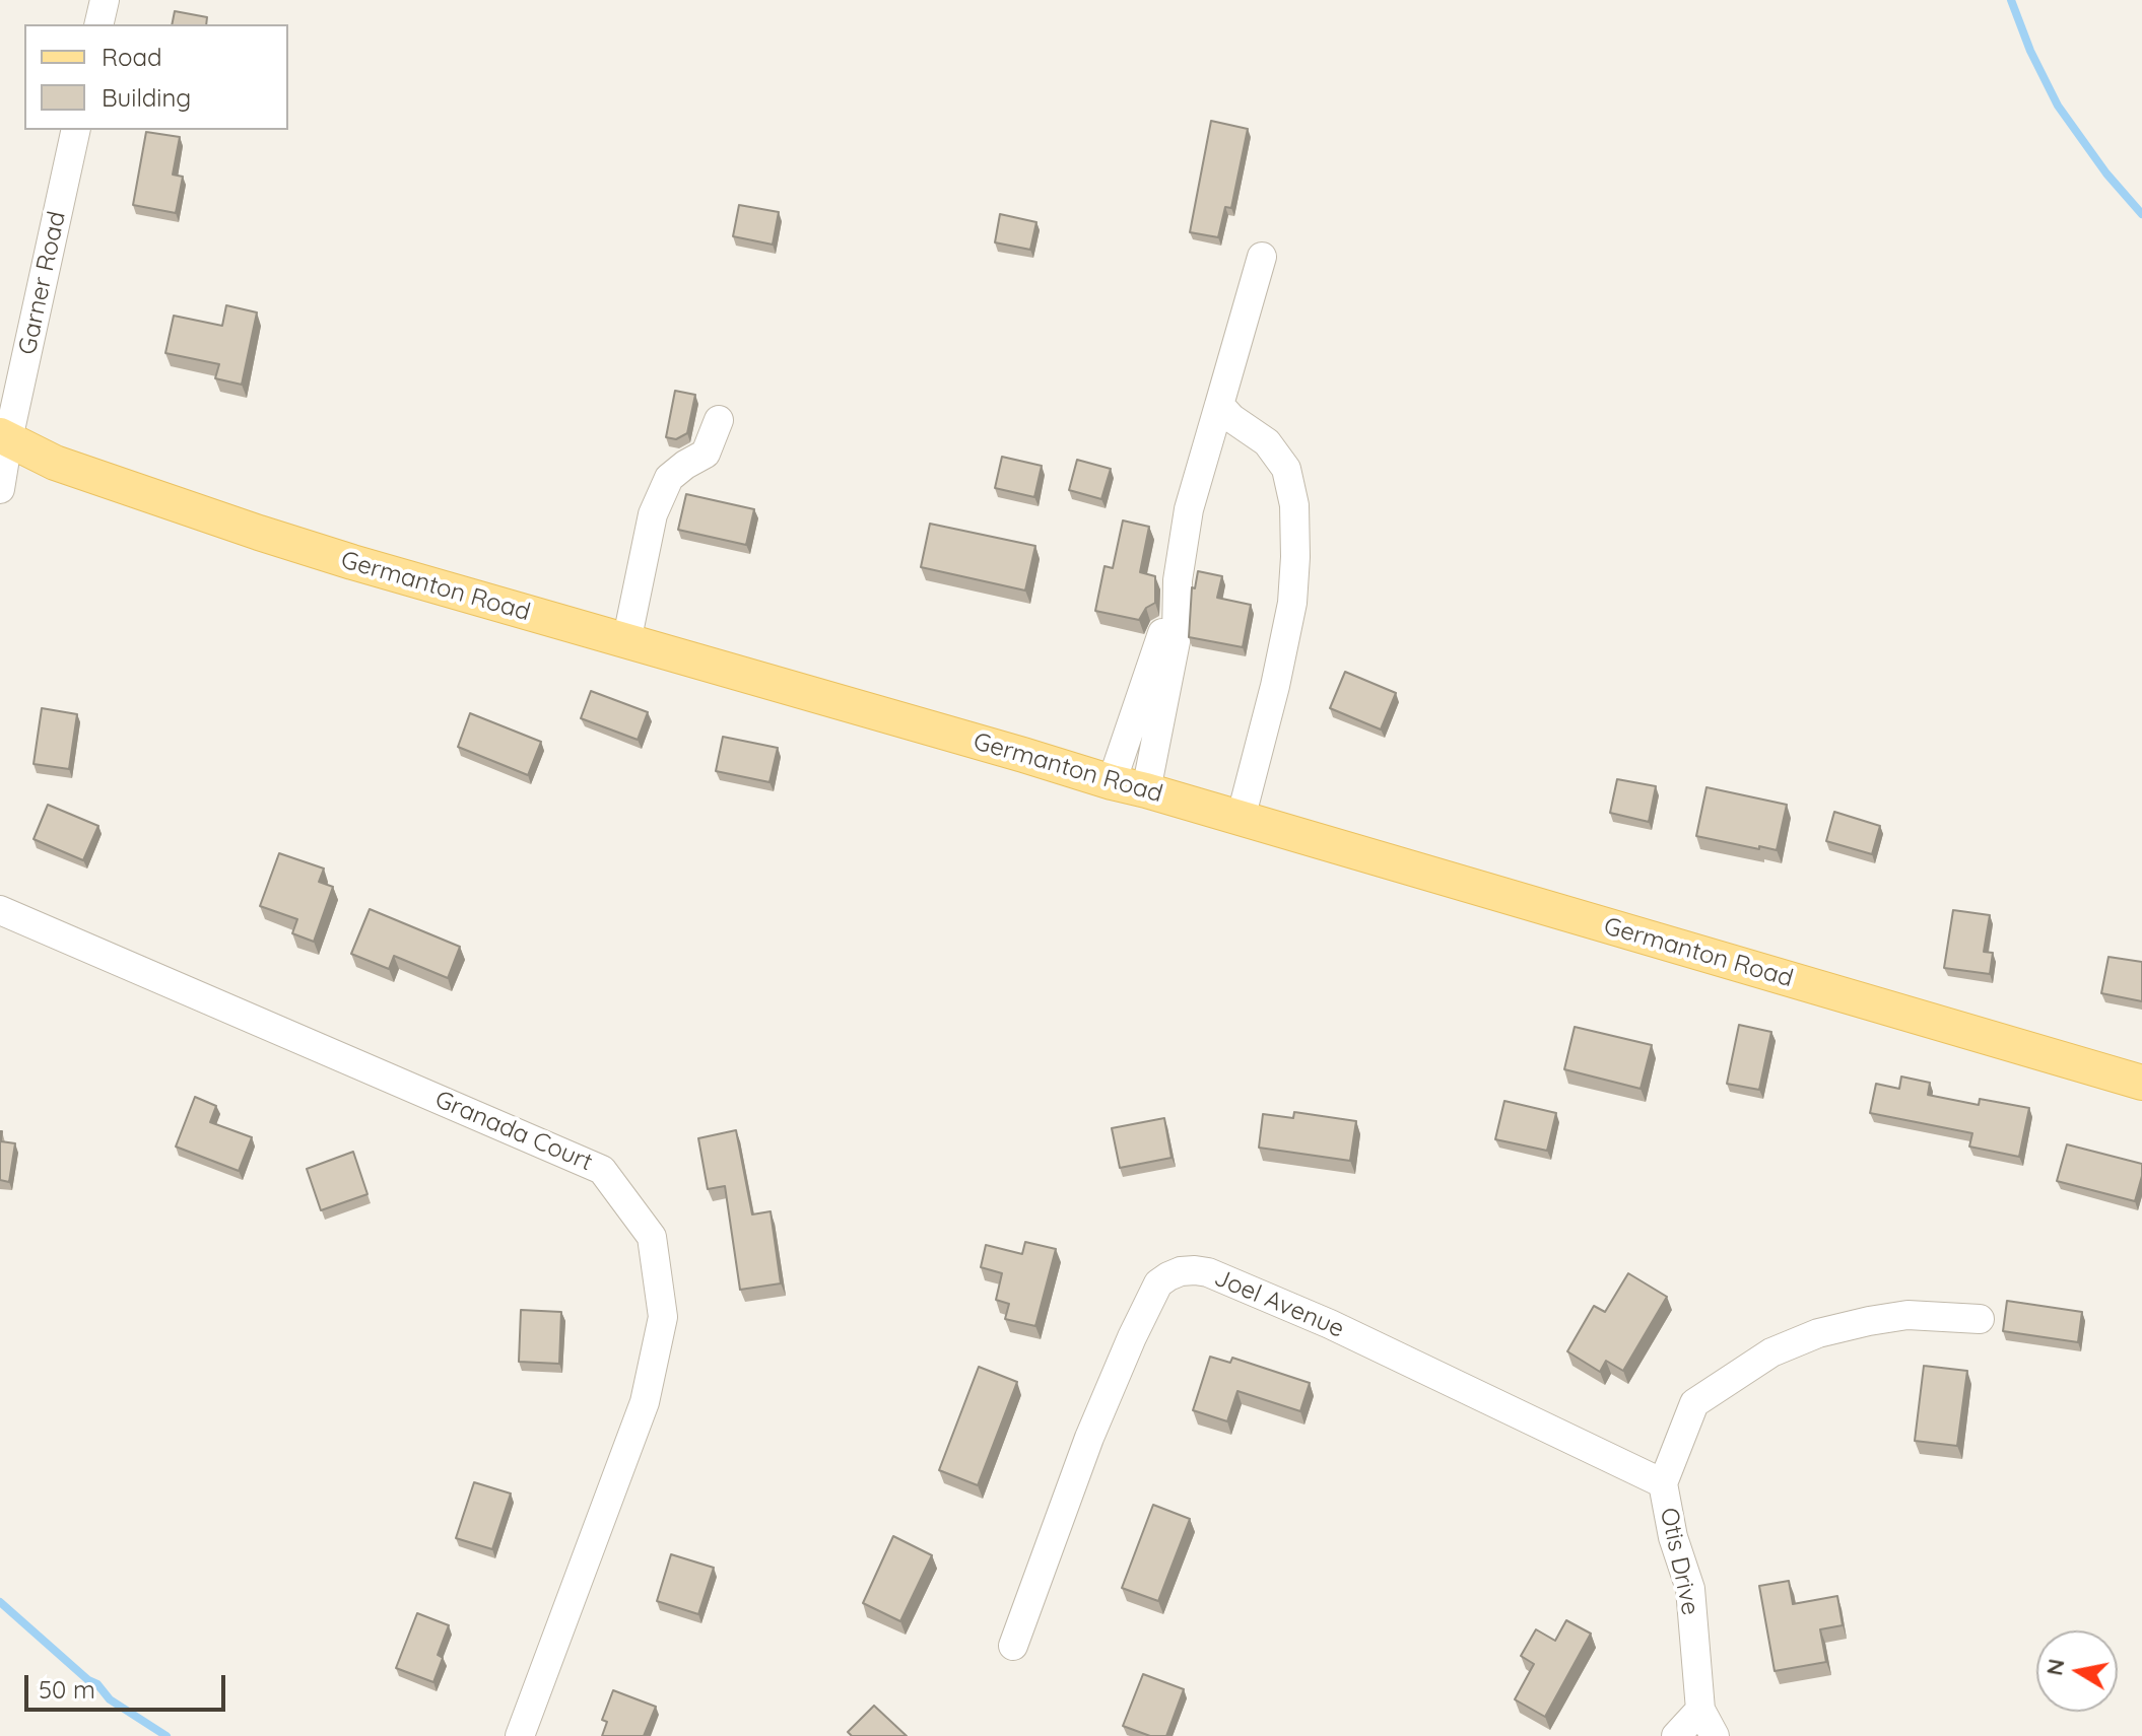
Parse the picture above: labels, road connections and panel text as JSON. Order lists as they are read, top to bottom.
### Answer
{
  "streets": {
    "main road": ["Germanton Road"],
    "street": [
      "Garner Road",
      "Granada Court",
      "Joel Avenue",
      "Otis Drive"
    ]
  },
  "crossings": [
    ["Garner Road", "Germanton Road"],
    ["Joel Avenue", "Otis Drive"]
  ],
  "legend": ["Road", "Building"],
  "scale_bar": "50 m",
  "north": "left"
}
